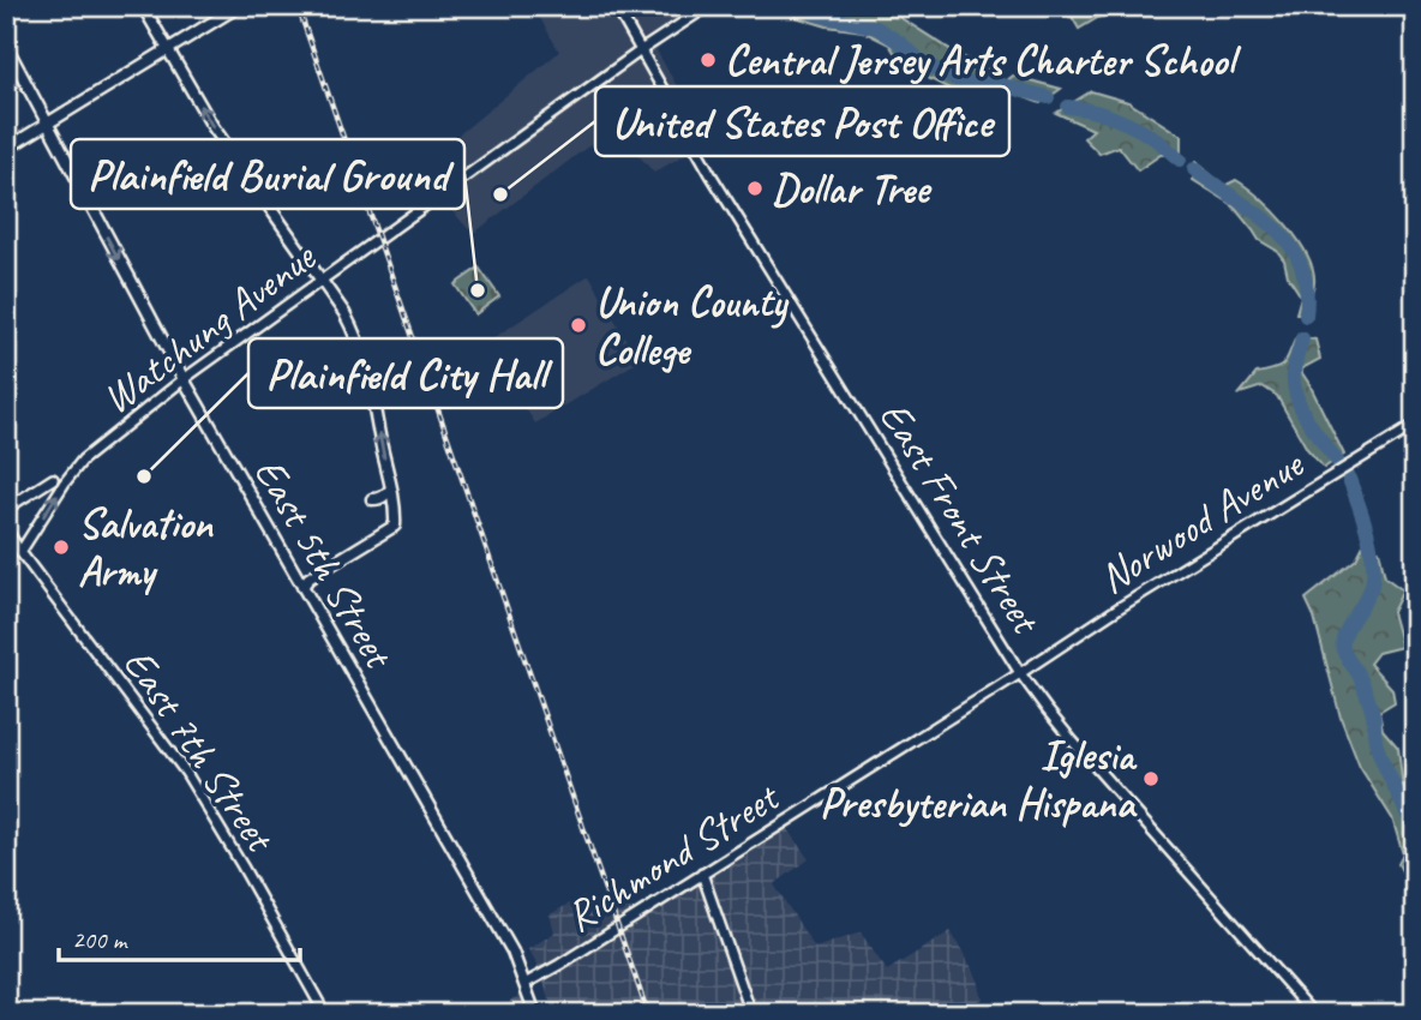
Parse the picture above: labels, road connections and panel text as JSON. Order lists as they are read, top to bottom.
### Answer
{
  "streets": {
    "main road": ["East 5th Street"],
    "street": [
      "Watchung Avenue",
      "East Front Street",
      "Norwood Avenue",
      "East 7th Street",
      "Richmond Street"
    ]
  },
  "crossings": [
    ["Watchung Avenue", "East Front Street"],
    ["Watchung Avenue", "East 5th Street"],
    ["Watchung Avenue", "East 7th Street"],
    ["East Front Street", "Norwood Avenue"],
    ["East Front Street", "Richmond Street"],
    ["Norwood Avenue", "Richmond Street"],
    ["East 5th Street", "Richmond Street"]
  ],
  "places": [
    "Central Jersey Arts Charter School",
    "Dollar Tree",
    "United States Post Office",
    "Plainfield Burial Ground",
    "Union County College",
    "Plainfield City Hall",
    "Salvation Army",
    "Iglesia Presbyterian Hispana"
  ],
  "scale_bar": "200 m"
}
